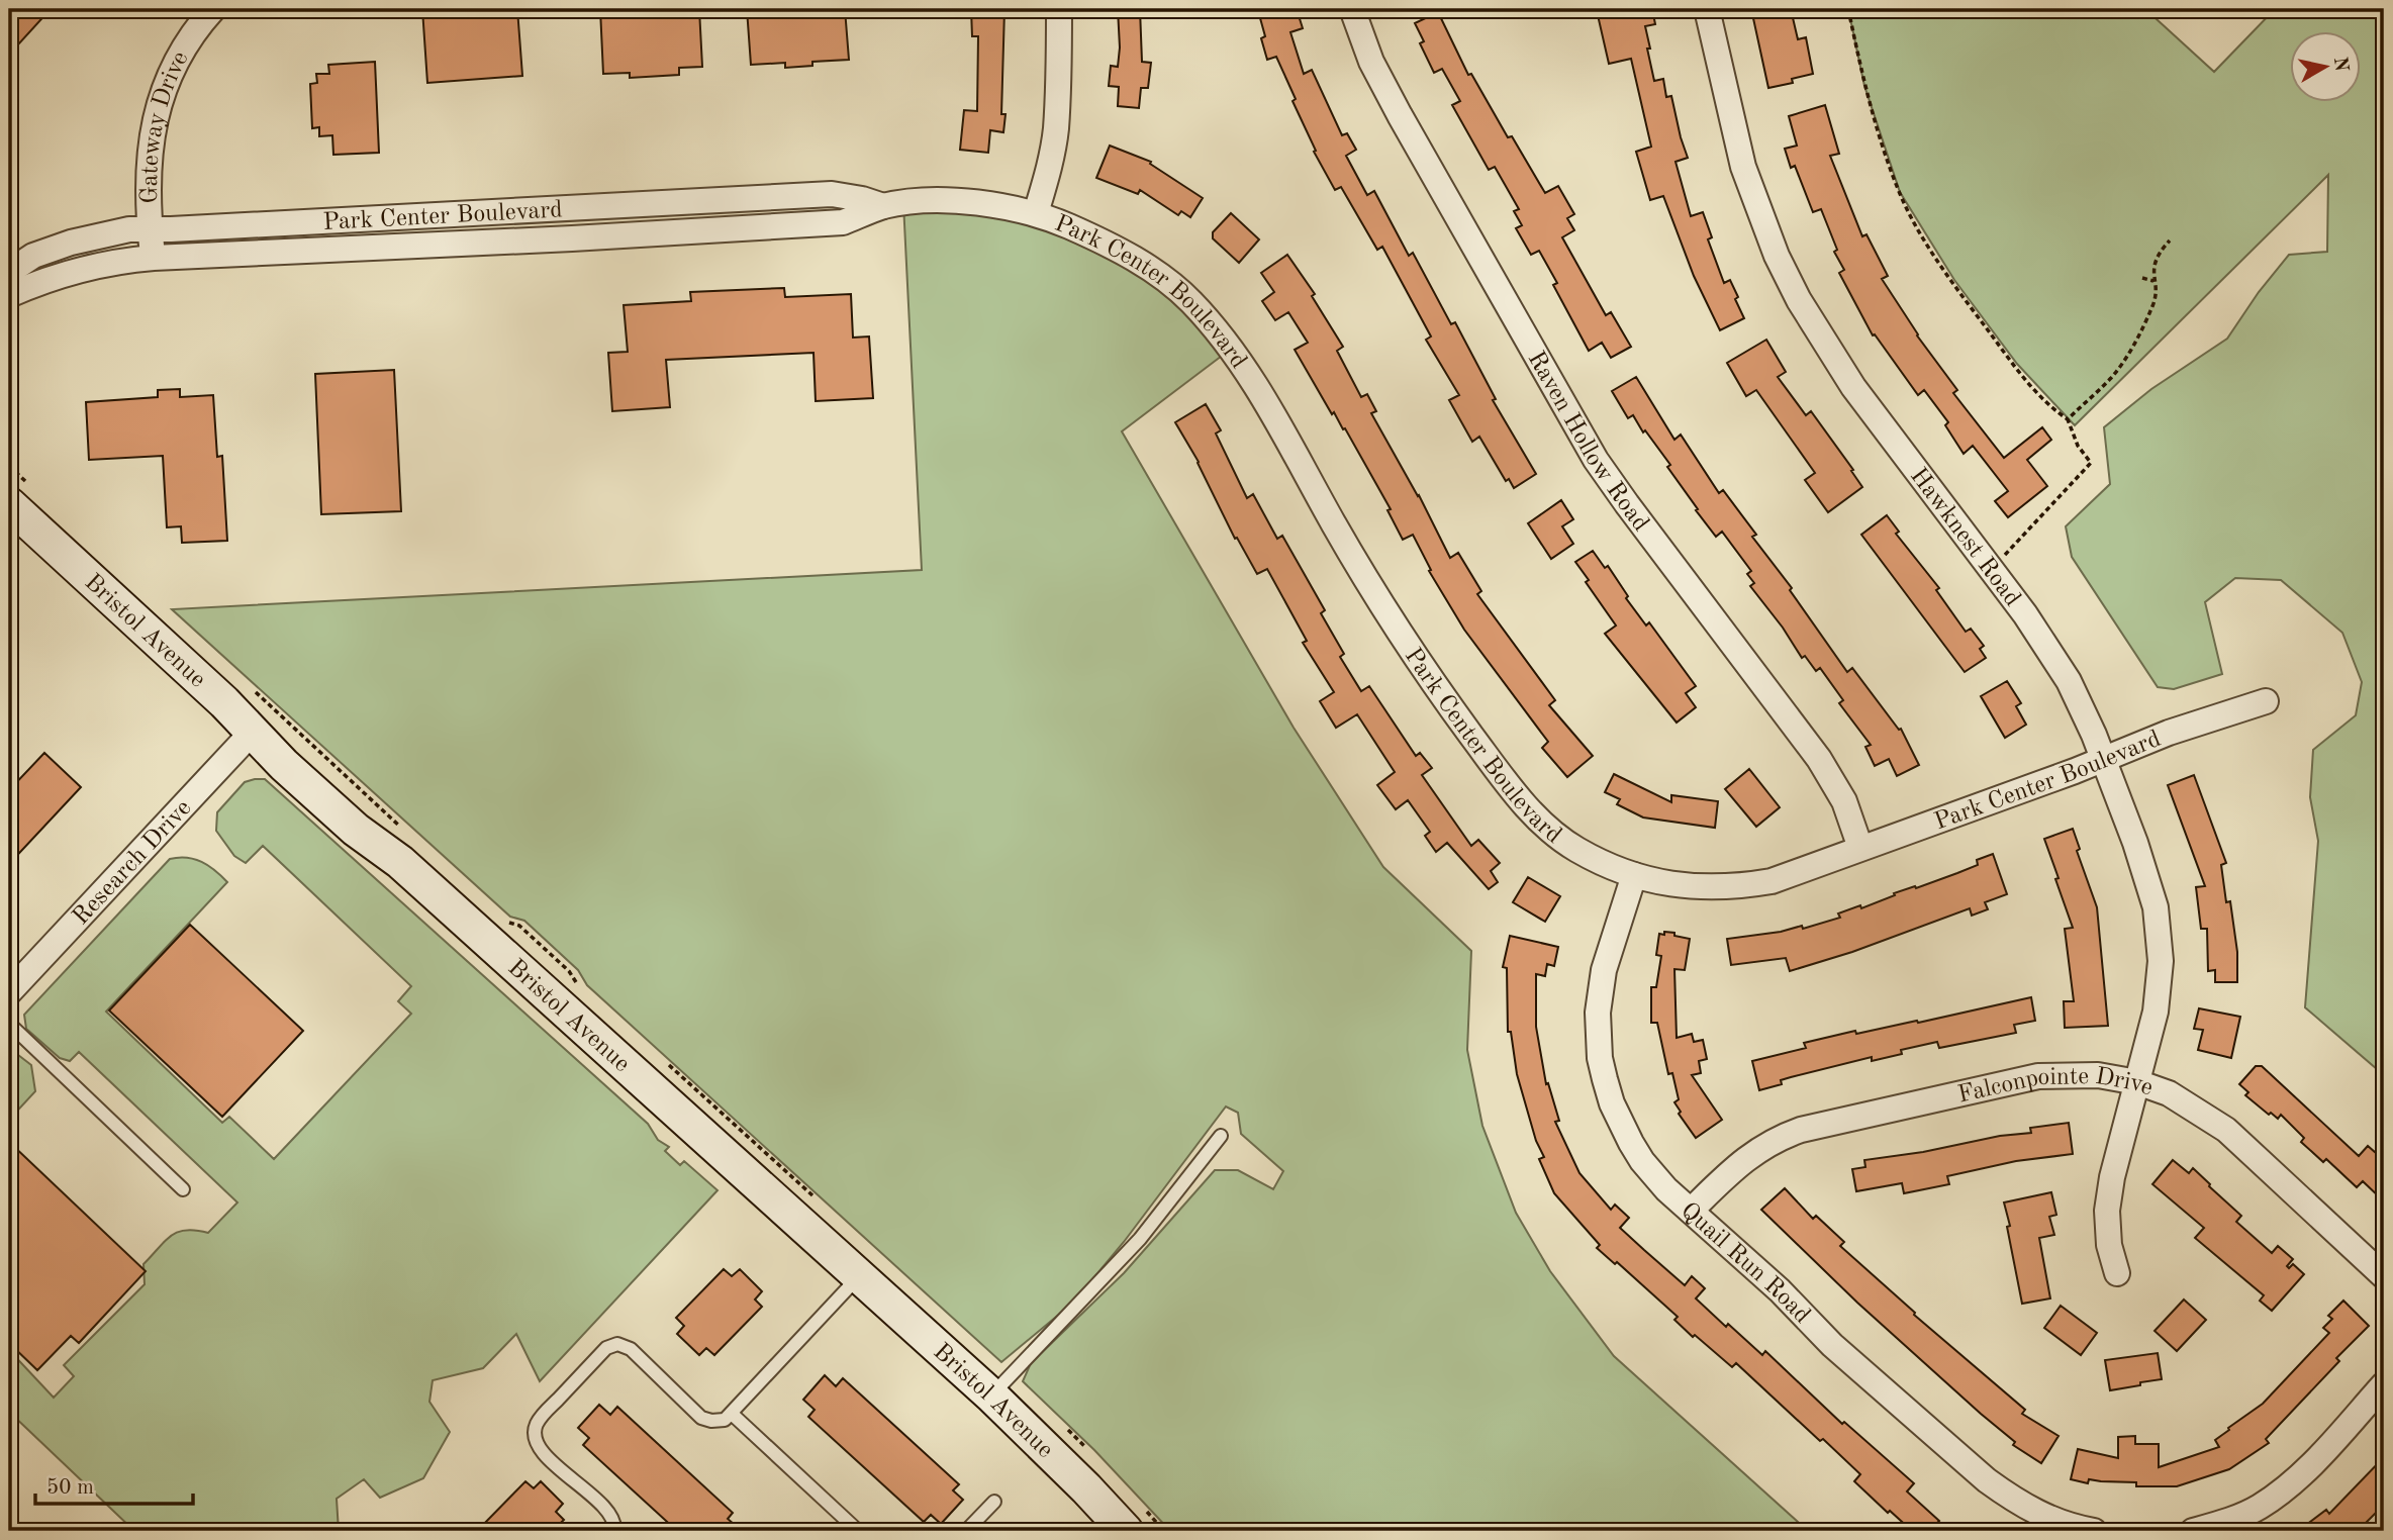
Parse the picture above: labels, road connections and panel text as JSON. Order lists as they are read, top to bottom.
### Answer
{
  "streets": {
    "street": [
      "Gateway Drive",
      "Park Center Boulevard",
      "Raven Hollow Road",
      "Hawknest Road",
      "Bristol Avenue",
      "Research Drive",
      "Falconpointe Drive",
      "Quail Run Road"
    ]
  },
  "crossings": [
    ["Gateway Drive", "Park Center Boulevard"],
    ["Park Center Boulevard", "Raven Hollow Road"],
    ["Park Center Boulevard", "Hawknest Road"],
    ["Park Center Boulevard", "Quail Run Road"],
    ["Hawknest Road", "Falconpointe Drive"],
    ["Bristol Avenue", "Research Drive"],
    ["Falconpointe Drive", "Quail Run Road"]
  ],
  "scale_bar": "50 m",
  "north": "right"
}
